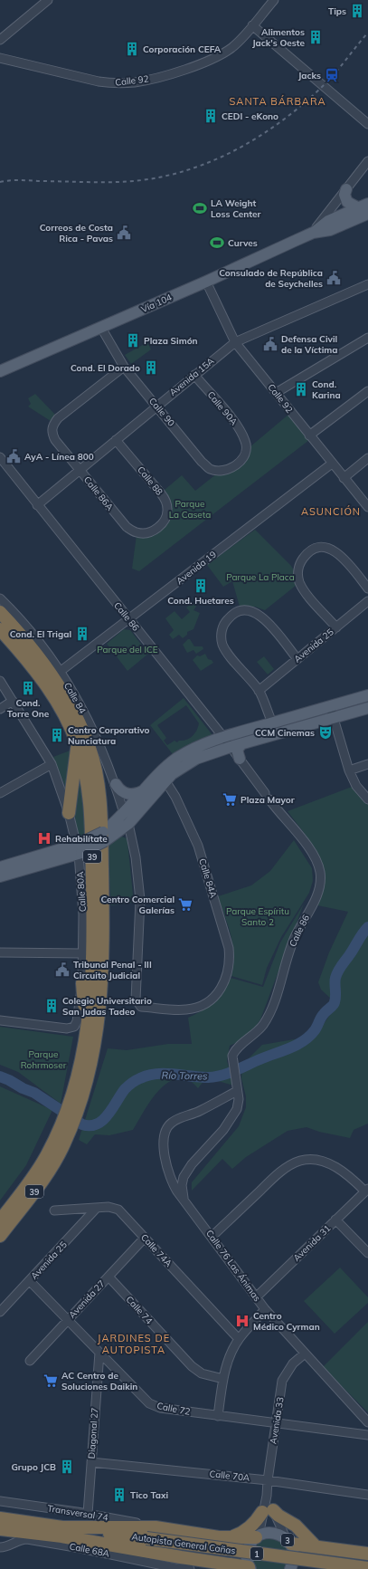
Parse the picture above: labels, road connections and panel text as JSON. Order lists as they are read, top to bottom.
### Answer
{
  "streets": {
    "highway": ["39", "Autopista General Cañas", "1"],
    "main road": ["Vía 104", "3"],
    "street": [
      "Calle 92",
      "Avenida 15A",
      "Calle 90A",
      "Calle 90",
      "Calle 88",
      "Calle 86A",
      "Avenida 19",
      "Calle 86",
      "Avenida 25",
      "Calle 84",
      "Calle 84A",
      "Calle 80A",
      "Avenida 31",
      "Calle 74A",
      "Calle 76 Las Ánimas",
      "Avenida 27",
      "Calle 74",
      "Calle 72",
      "Avenida 33",
      "Diagonal 27",
      "Calle 70A",
      "Transversal 74",
      "Calle 68A"
    ]
  },
  "crossings": [
    ["Calle 92", "Vía 104"],
    ["Calle 92", "Avenida 15A"],
    ["Calle 92", "Avenida 19"],
    ["Vía 104", "Calle 90"],
    ["Avenida 15A", "Calle 90A"],
    ["Avenida 15A", "Calle 90"],
    ["Avenida 15A", "Calle 88"],
    ["Avenida 15A", "Calle 86A"],
    ["Avenida 15A", "Calle 86"],
    ["Calle 90A", "Calle 90"],
    ["Calle 90", "Calle 86A"],
    ["Calle 88", "Calle 86A"],
    ["Avenida 19", "Calle 86"],
    ["Avenida 19", "Calle 84"],
    ["Calle 86", "Calle 76 Las Ánimas"],
    ["Avenida 25", "Calle 74A"],
    ["Avenida 25", "Calle 72"],
    ["Avenida 31", "Calle 76 Las Ánimas"],
    ["Calle 74A", "Avenida 27"],
    ["Calle 76 Las Ánimas", "Avenida 33"],
    ["Avenida 27", "Calle 74"],
    ["Avenida 27", "Calle 72"],
    ["Calle 72", "Avenida 33"],
    ["Calle 72", "Diagonal 27"],
    ["Avenida 33", "Calle 70A"],
    ["Avenida 33", "3"],
    ["Diagonal 27", "Calle 70A"],
    ["Diagonal 27", "Transversal 74"]
  ],
  "districts": ["SANTA BÁRBARA", "ASUNCIÓN", "JARDINES DE AUTOPISTA"],
  "water": ["Río Torres"],
  "parks": [
    "Parque La Caseta",
    "Parque La Placa",
    "Parque del ICE",
    "Parque Espíritu Santo 2",
    "Parque Rohrmoser"
  ],
  "places": {
    "building": [
      "Tips",
      "Alimentos Jack's Oeste",
      "Corporación CEFA",
      "CEDI - eKono",
      "Plaza Simón",
      "Cond. El Dorado",
      "Cond. Karina",
      "Cond. Huetares",
      "Cond. El Trigal",
      "Cond. Torre One",
      "Centro Corporativo Nunciatura",
      "Colegio Universitario San Judas Tadeo",
      "Grupo JCB",
      "Tico Taxi"
    ],
    "station": ["Jacks"],
    "sports": ["LA Weight Loss Center", "Curves"],
    "public building": [
      "Correos de Costa Rica - Pavas",
      "Consulado de República de Seychelles",
      "Defensa Civil de la Víctima",
      "AyA - Línea 800",
      "Tribunal Penal - III Circuito Judicial"
    ],
    "theatre": ["CCM Cinemas"],
    "supermarket": ["Plaza Mayor", "Centro Comercial Galerías", "AC Centro de Soluciones Daikin"],
    "hospital": ["Rehabilítate", "Centro Médico Cyrman"]
  }
}
